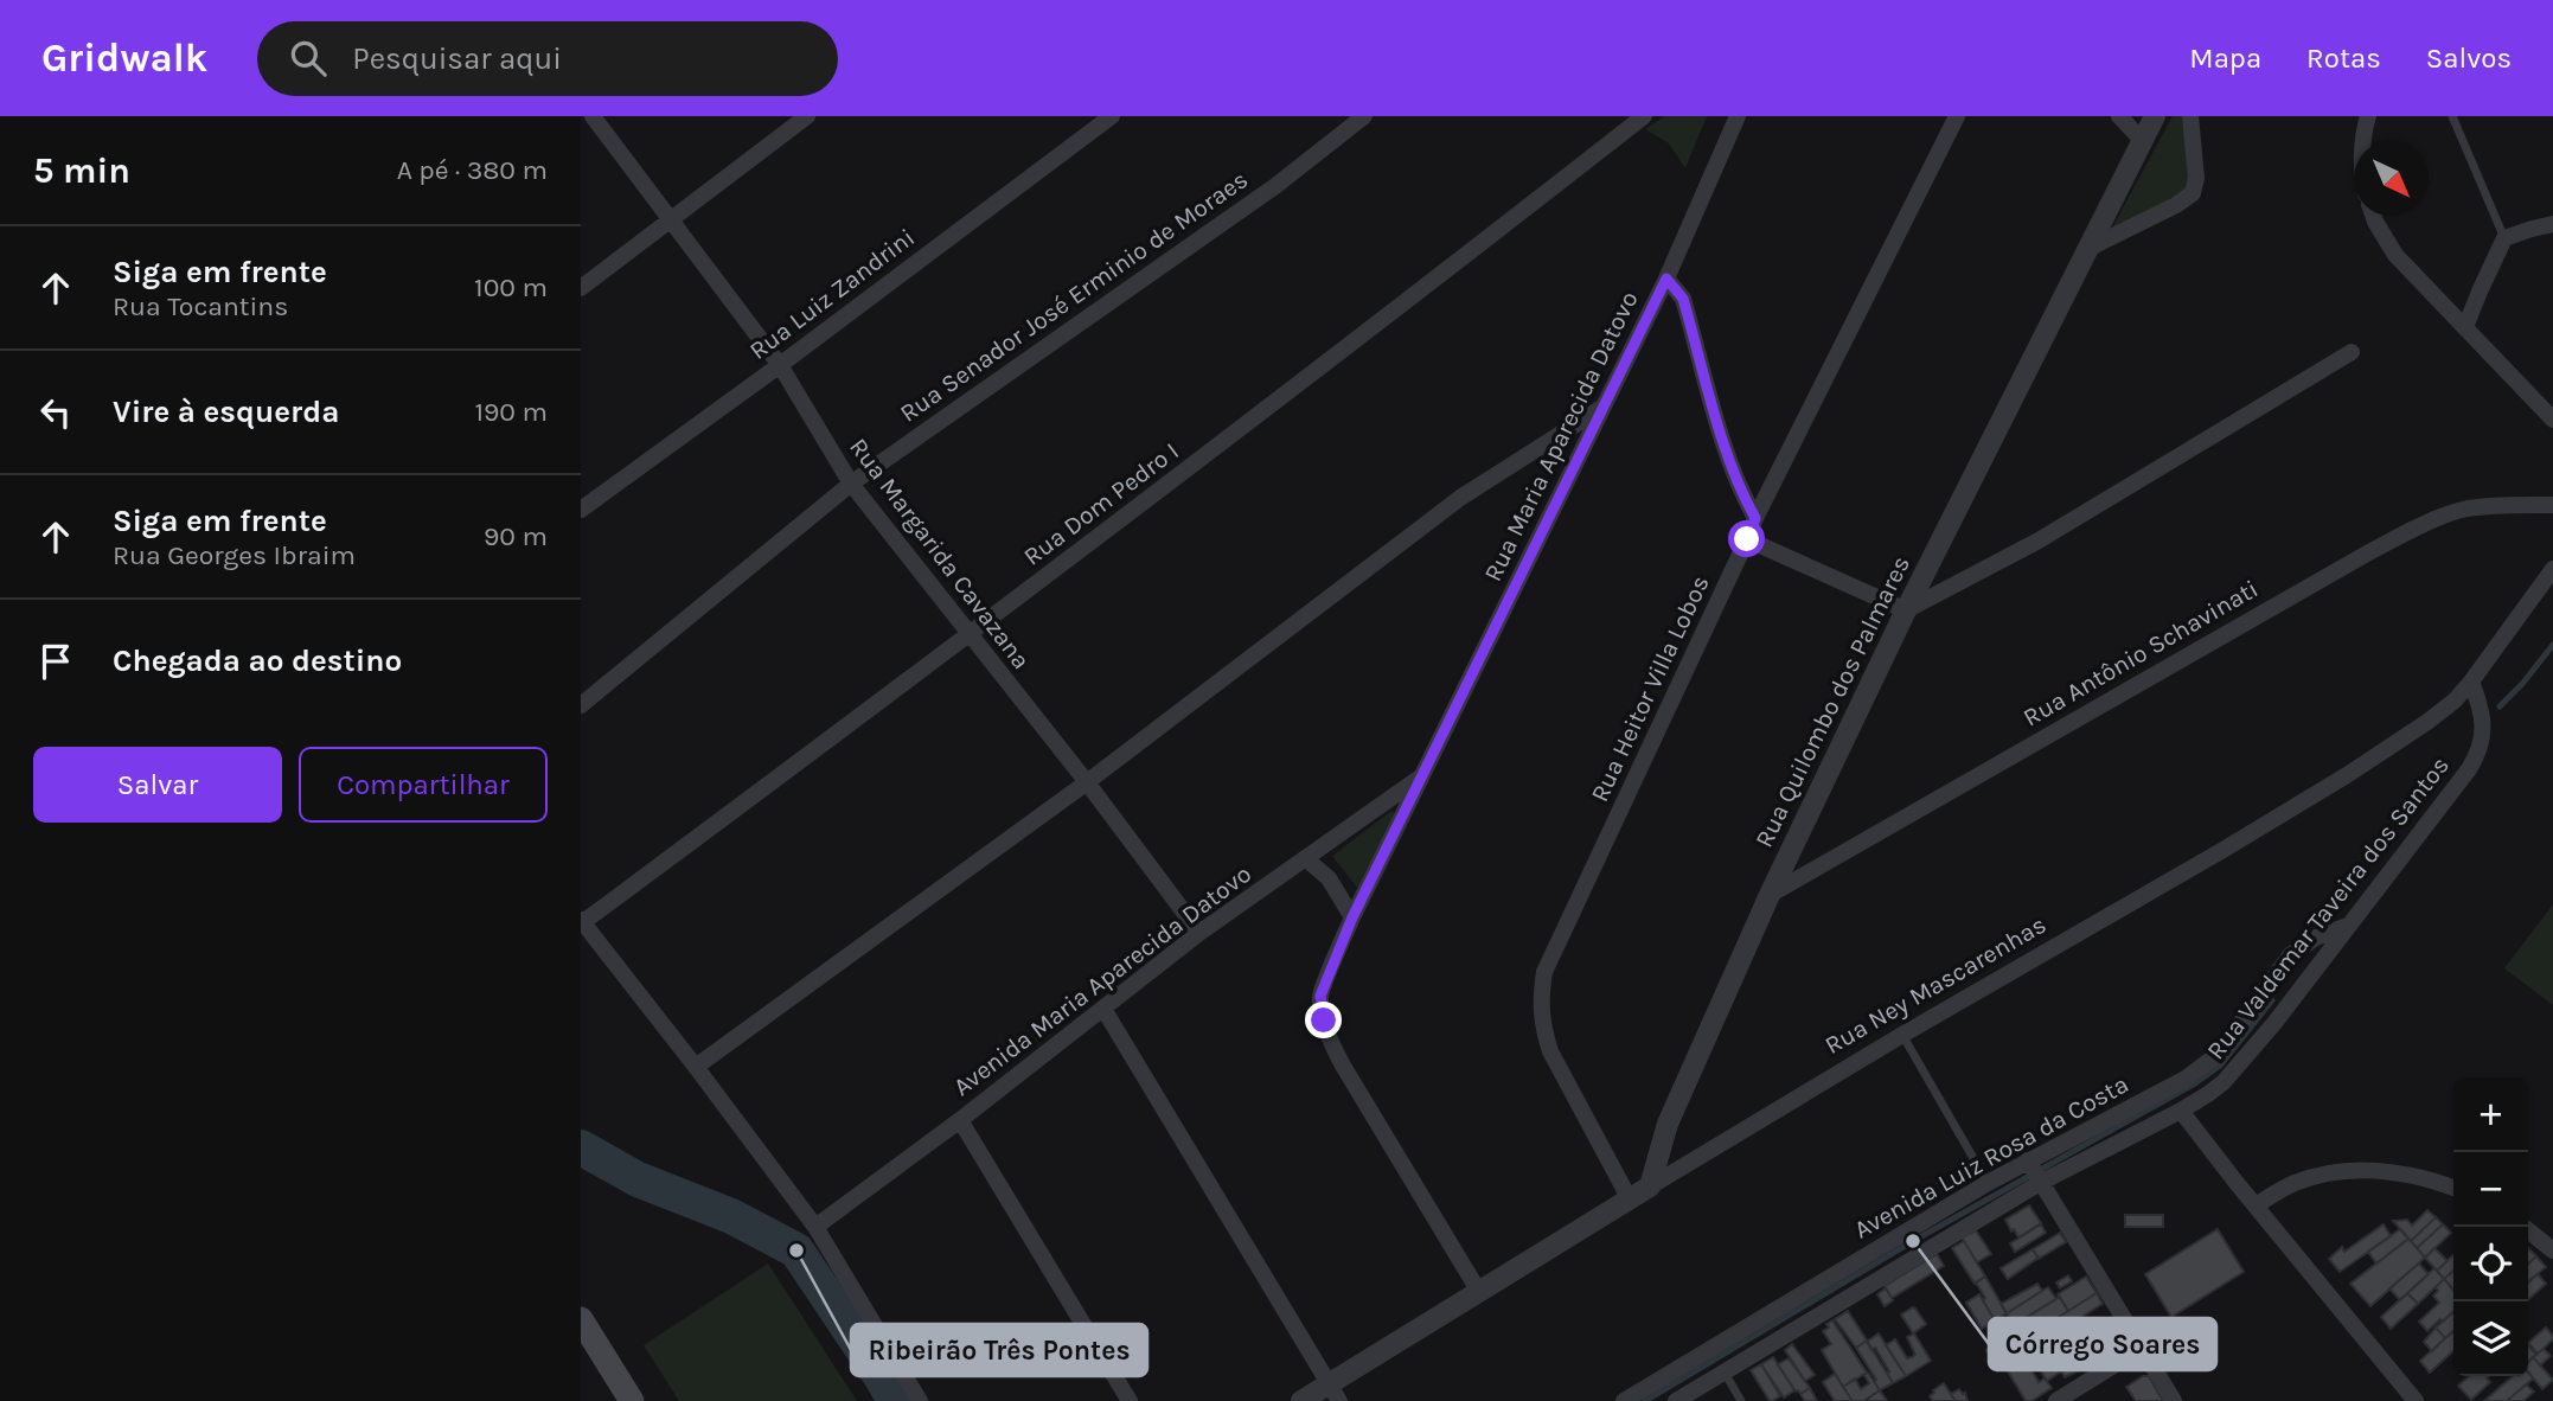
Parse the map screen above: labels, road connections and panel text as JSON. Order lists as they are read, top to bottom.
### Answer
{
  "streets": {
    "street": [
      "Rua Luiz Zandrini",
      "Rua Senador José Erminio de Moraes",
      "Rua Maria Aparecida Datovo",
      "Rua Dom Pedro I",
      "Rua Margarida Cavazana",
      "Rua Antônio Schavinati",
      "Rua Heitor Villa Lobos",
      "Rua Quilombo dos Palmares",
      "Rua Valdemar Taveira dos Santos",
      "Avenida Maria Aparecida Datovo",
      "Rua Ney Mascarenhas",
      "Avenida Luiz Rosa da Costa"
    ]
  },
  "crossings": [
    ["Rua Luiz Zandrini", "Rua Margarida Cavazana"],
    ["Rua Senador José Erminio de Moraes", "Rua Margarida Cavazana"],
    ["Rua Maria Aparecida Datovo", "Avenida Maria Aparecida Datovo"],
    ["Rua Maria Aparecida Datovo", "Rua Ney Mascarenhas"],
    ["Rua Dom Pedro I", "Rua Margarida Cavazana"],
    ["Rua Margarida Cavazana", "Avenida Maria Aparecida Datovo"],
    ["Rua Antônio Schavinati", "Rua Quilombo dos Palmares"],
    ["Rua Heitor Villa Lobos", "Rua Ney Mascarenhas"],
    ["Rua Quilombo dos Palmares", "Rua Ney Mascarenhas"],
    ["Rua Valdemar Taveira dos Santos", "Rua Ney Mascarenhas"],
    ["Rua Valdemar Taveira dos Santos", "Avenida Luiz Rosa da Costa"]
  ],
  "places": ["Córrego Soares", "Ribeirão Três Pontes"],
  "north": "bottom right",
  "page": {
    "header": "Gridwalk",
    "search": "Pesquisar aqui",
    "nav": ["Mapa", "Rotas", "Salvos"],
    "heading": ["5 min", "A pé · 380 m"],
    "list": [
      ["Siga em frente", "Rua Tocantins", "100 m"],
      ["Vire à esquerda", "190 m"],
      ["Siga em frente", "Rua Georges Ibraim", "90 m"],
      "Chegada ao destino"
    ],
    "buttons": ["Salvar", "Compartilhar"],
    "map_buttons": ["+", "−"]
  }
}
